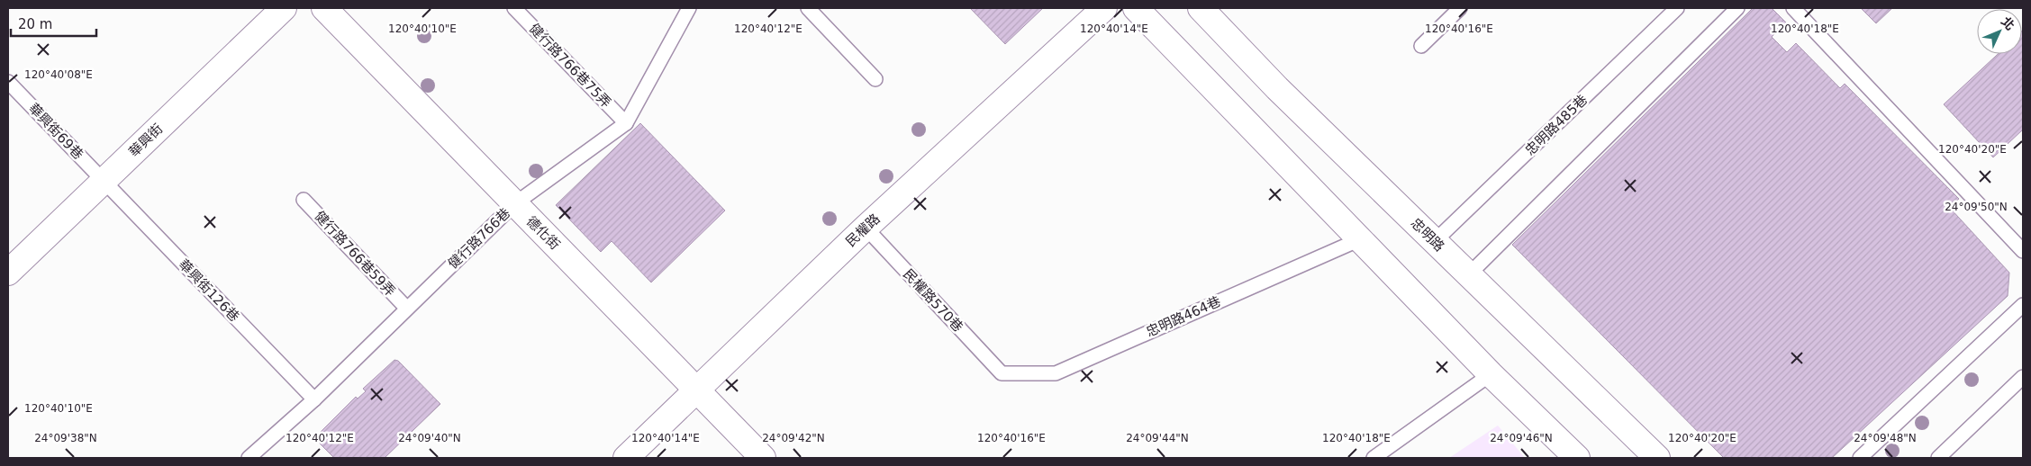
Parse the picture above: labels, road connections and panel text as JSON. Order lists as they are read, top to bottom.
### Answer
{
  "streets": {
    "street": [
      "華興街",
      "民權路",
      "德化街",
      "忠明路"
    ],
    "lane": [
      "健行路766巷75弄",
      "忠明路485巷",
      "華興街69巷",
      "健行路766巷",
      "健行路766巷59弄",
      "華興街126巷",
      "民權路570巷",
      "忠明路464巷"
    ]
  },
  "crossings": [
    ["健行路766巷75弄", "健行路766巷"],
    ["忠明路485巷", "忠明路"],
    ["華興街69巷", "華興街"],
    ["華興街69巷", "華興街126巷"],
    ["華興街", "華興街126巷"],
    ["民權路", "德化街"],
    ["民權路", "民權路570巷"],
    ["德化街", "健行路766巷"],
    ["健行路766巷", "健行路766巷59弄"],
    ["健行路766巷", "華興街126巷"],
    ["民權路570巷", "忠明路464巷"]
  ],
  "scale_bar": "20 m",
  "north": "top right",
  "coordinates": [
    "120°40'10\"E",
    "120°40'12\"E",
    "120°40'14\"E",
    "120°40'16\"E",
    "120°40'18\"E",
    "120°40'08\"E",
    "120°40'20\"E",
    "24°09'50\"N",
    "24°09'38\"N",
    "24°09'40\"N",
    "24°09'42\"N",
    "24°09'44\"N",
    "24°09'46\"N",
    "24°09'48\"N"
  ]
}
